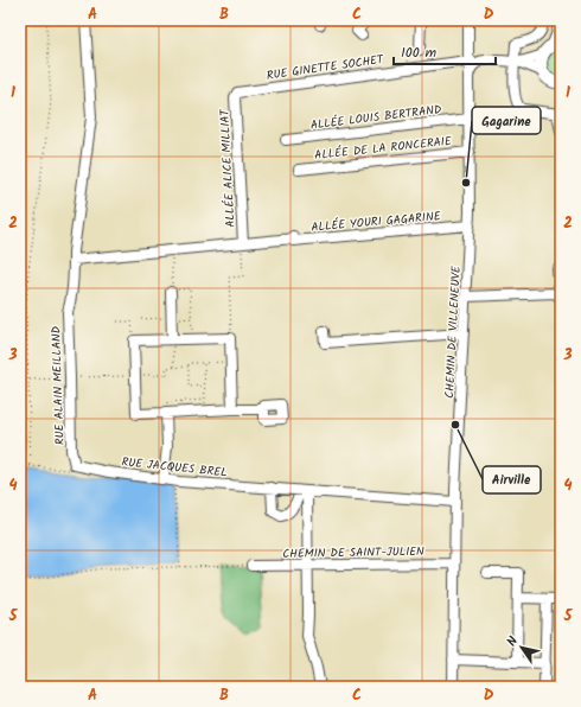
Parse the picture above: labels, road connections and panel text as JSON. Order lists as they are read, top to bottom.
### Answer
{
  "streets": {
    "street": [
      "RUE GINETTE SOCHET",
      "ALLÉE LOUIS BERTRAND",
      "ALLÉE DE LA RONCERAIE",
      "ALLÉE ALICE MILLIAT",
      "ALLÉE YOURI GAGARINE",
      "CHEMIN DE VILLENEUVE",
      "RUE ALAIN MEILLAND",
      "RUE JACQUES BREL",
      "CHEMIN DE SAINT-JULIEN"
    ]
  },
  "crossings": [
    ["RUE GINETTE SOCHET", "ALLÉE ALICE MILLIAT"],
    ["RUE GINETTE SOCHET", "CHEMIN DE VILLENEUVE"],
    ["ALLÉE LOUIS BERTRAND", "CHEMIN DE VILLENEUVE"],
    ["ALLÉE DE LA RONCERAIE", "CHEMIN DE VILLENEUVE"],
    ["ALLÉE ALICE MILLIAT", "ALLÉE YOURI GAGARINE"],
    ["ALLÉE YOURI GAGARINE", "CHEMIN DE VILLENEUVE"],
    ["ALLÉE YOURI GAGARINE", "RUE ALAIN MEILLAND"],
    ["CHEMIN DE VILLENEUVE", "RUE JACQUES BREL"],
    ["CHEMIN DE VILLENEUVE", "CHEMIN DE SAINT-JULIEN"],
    ["RUE ALAIN MEILLAND", "RUE JACQUES BREL"]
  ],
  "places": ["Gagarine", "Airville"],
  "scale_bar": "100 m",
  "north": "top left",
  "grid": {
    "columns": [
      "A",
      "B",
      "C",
      "D"
    ],
    "rows": [
      "1",
      "2",
      "3",
      "4",
      "5"
    ]
  }
}
